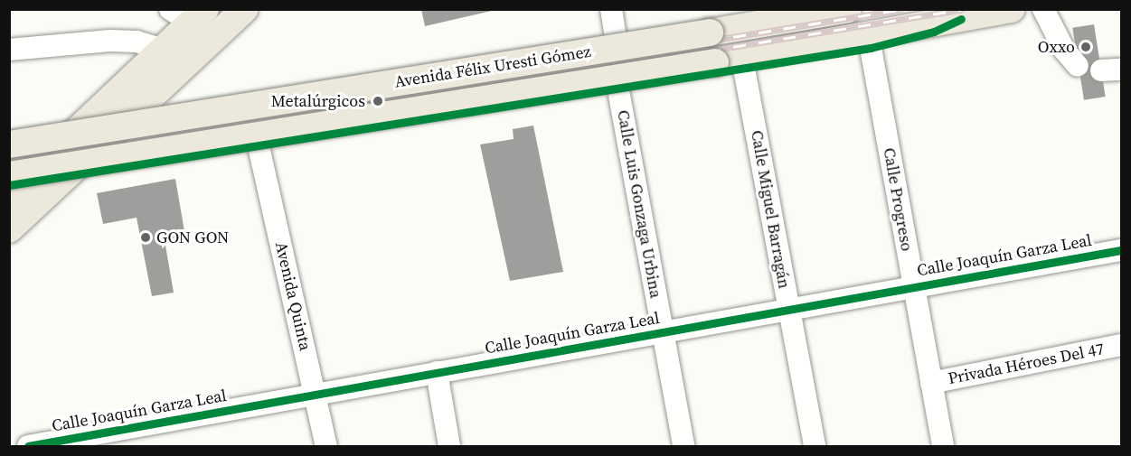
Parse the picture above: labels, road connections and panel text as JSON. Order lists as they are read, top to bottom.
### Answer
{
  "streets": {
    "main road": ["Avenida Félix Uresti Gómez"],
    "street": [
      "Calle Progreso",
      "Calle Luis Gonzaga Urbina",
      "Calle Miguel Barragán",
      "Calle Joaquín Garza Leal",
      "Avenida Quinta",
      "Privada Héroes Del 47"
    ]
  },
  "crossings": [
    ["Calle Progreso", "Calle Joaquín Garza Leal"],
    ["Calle Progreso", "Privada Héroes Del 47"],
    ["Calle Luis Gonzaga Urbina", "Calle Joaquín Garza Leal"],
    ["Calle Miguel Barragán", "Calle Joaquín Garza Leal"],
    ["Calle Joaquín Garza Leal", "Avenida Quinta"]
  ],
  "places": ["Oxxo", "Metalúrgicos", "GON GON"]
}
